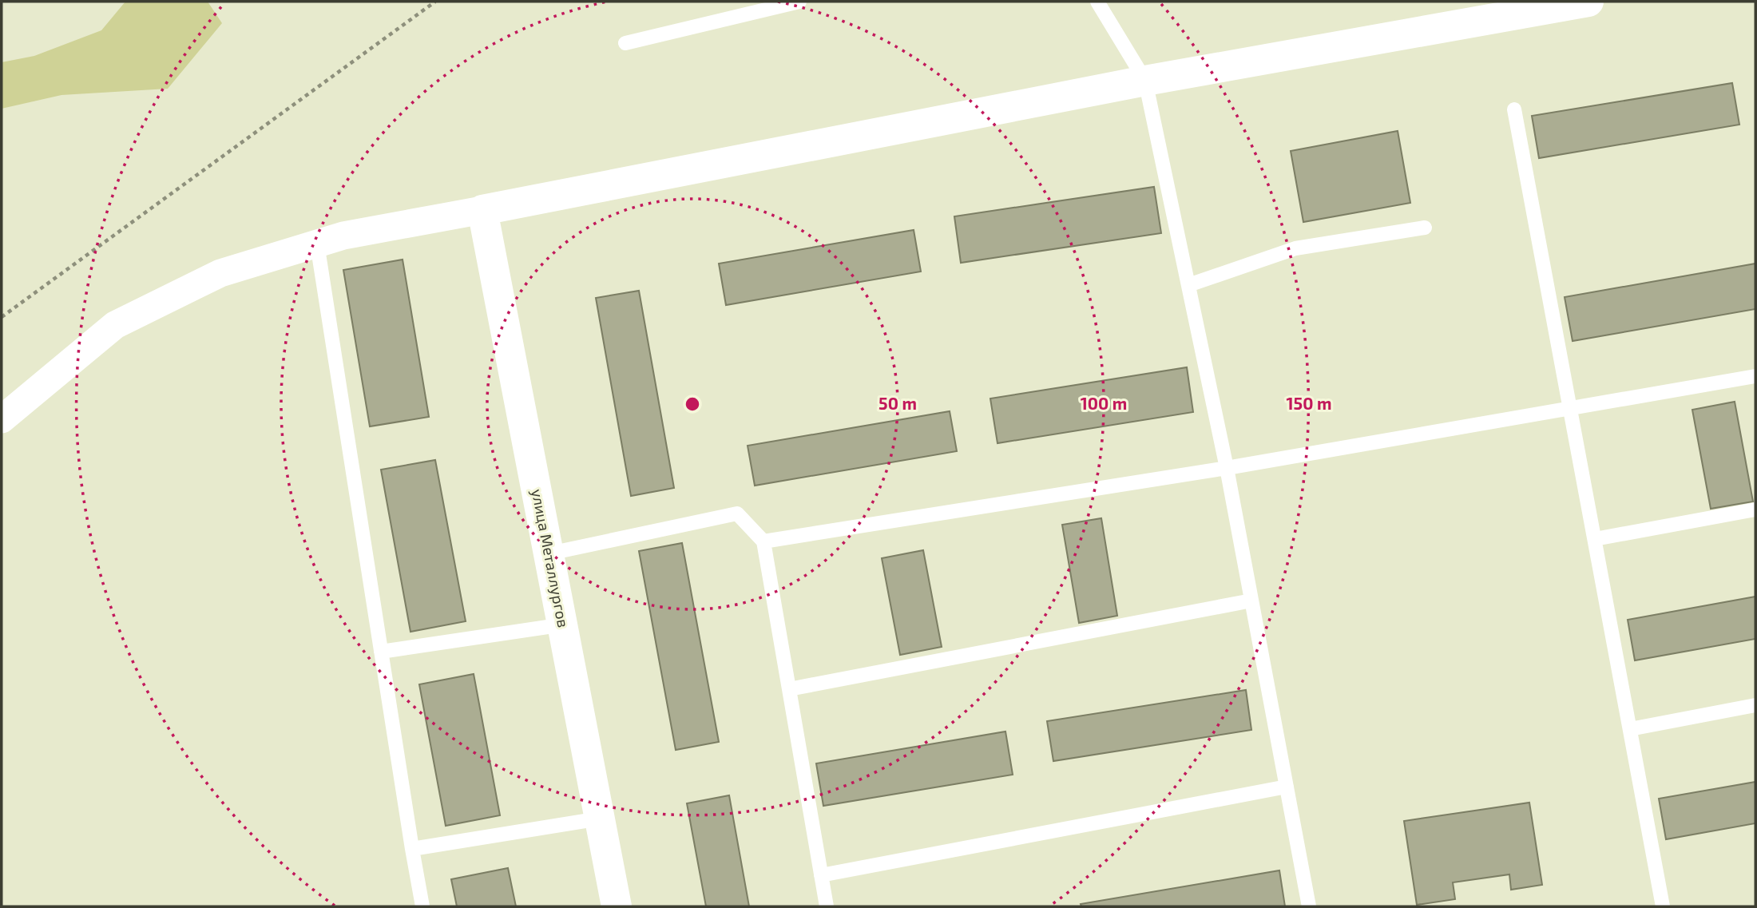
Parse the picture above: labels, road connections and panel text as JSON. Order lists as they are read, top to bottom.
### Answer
{
  "streets": {
    "main road": ["улица Металлургов"]
  },
  "rings": ["50 m", "100 m", "150 m"]
}
